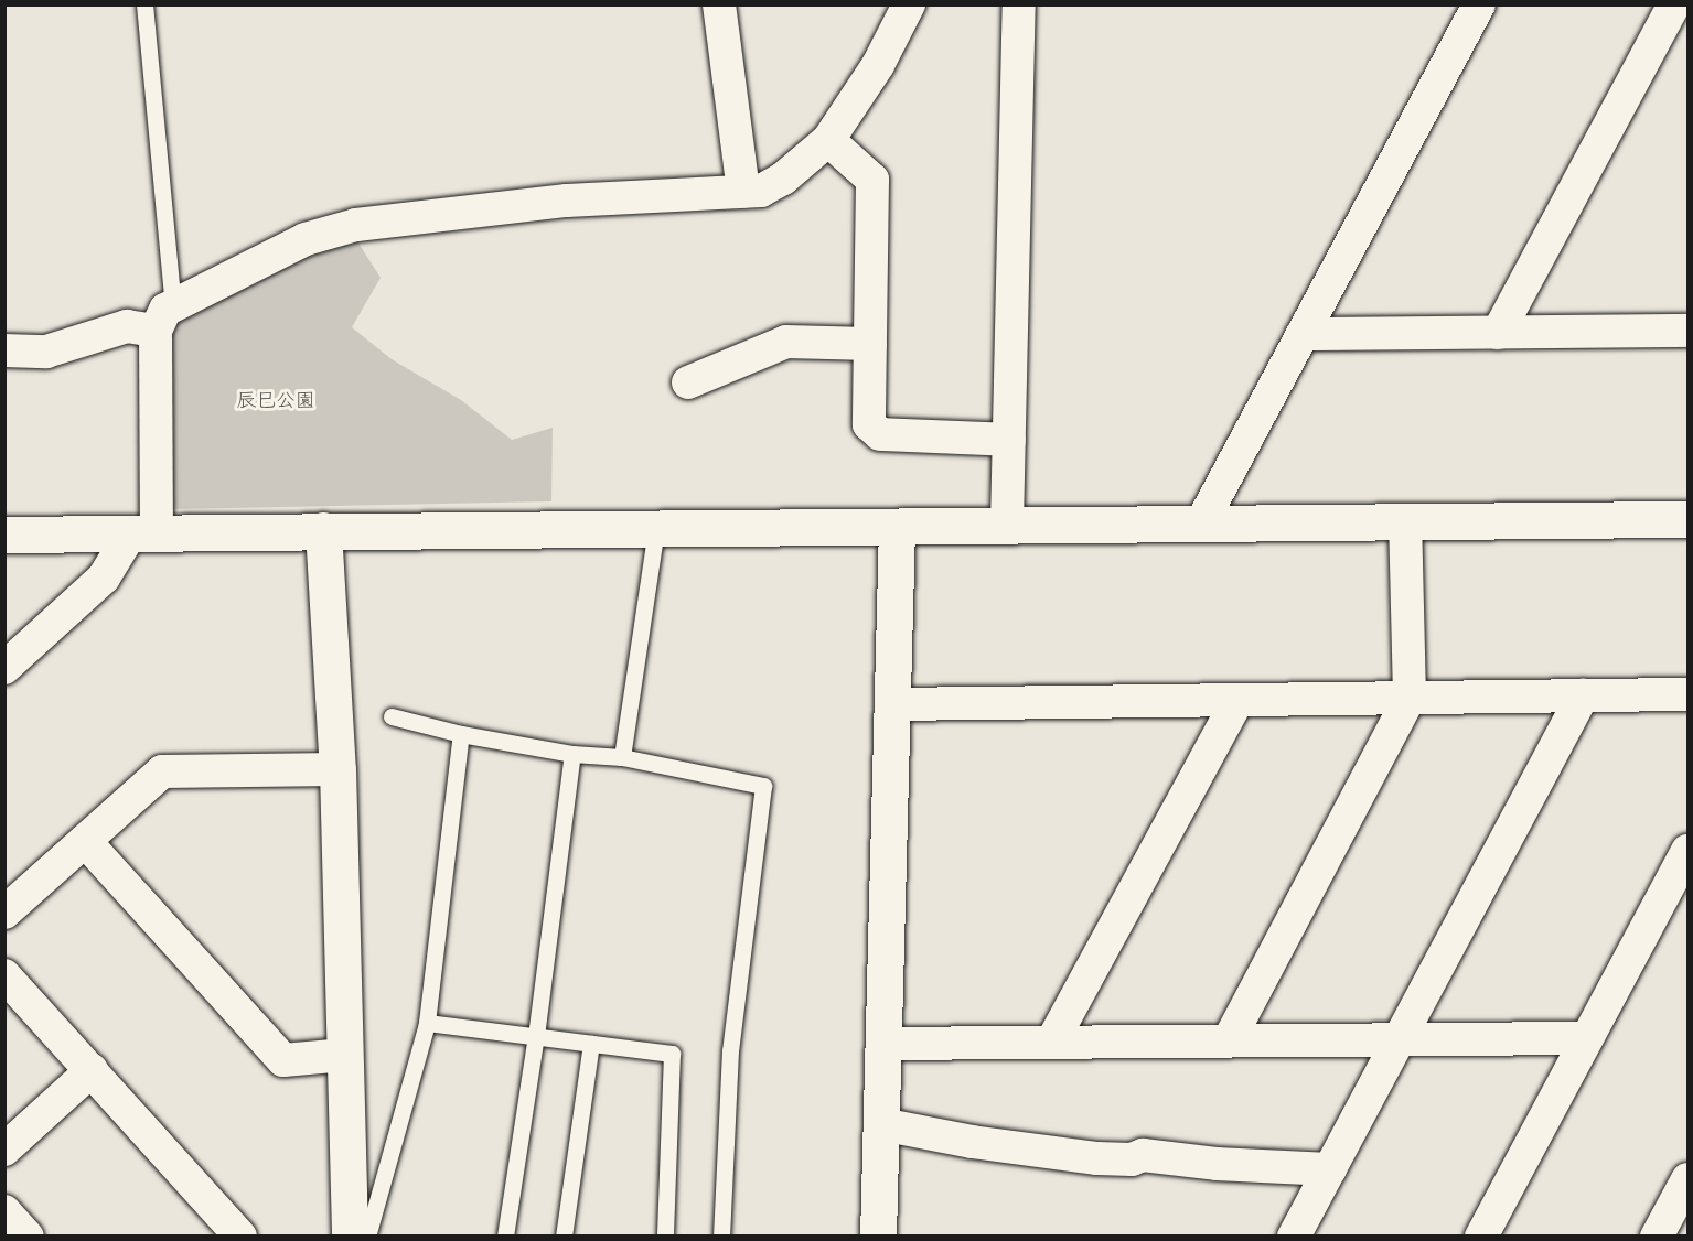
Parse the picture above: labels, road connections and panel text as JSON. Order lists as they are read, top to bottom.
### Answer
{
  "parks": ["辰巳公園"]
}
